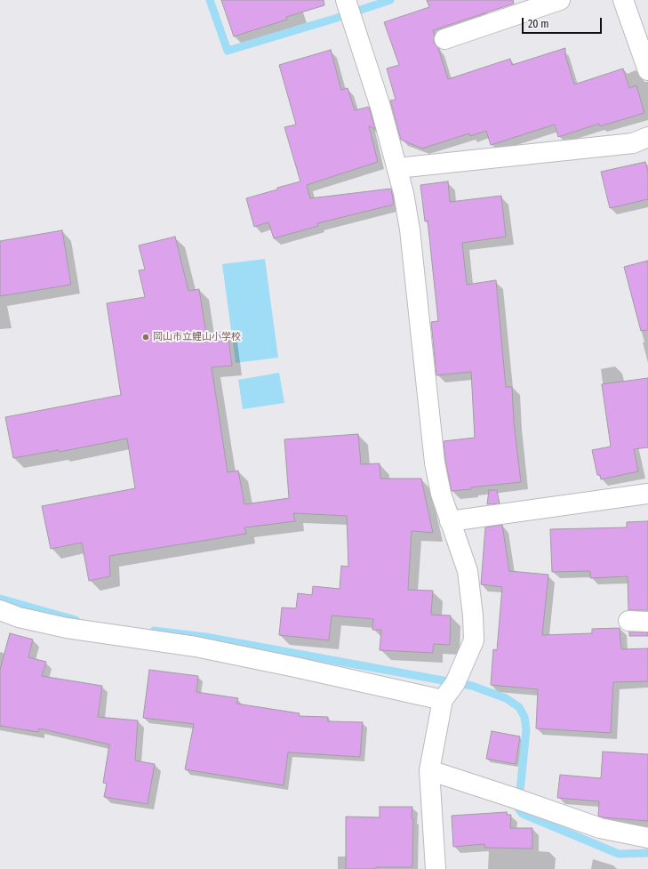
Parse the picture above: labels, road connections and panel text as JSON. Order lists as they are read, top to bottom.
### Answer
{
  "places": ["岡山市立鯉山小学校"],
  "scale_bar": "20 m"
}
